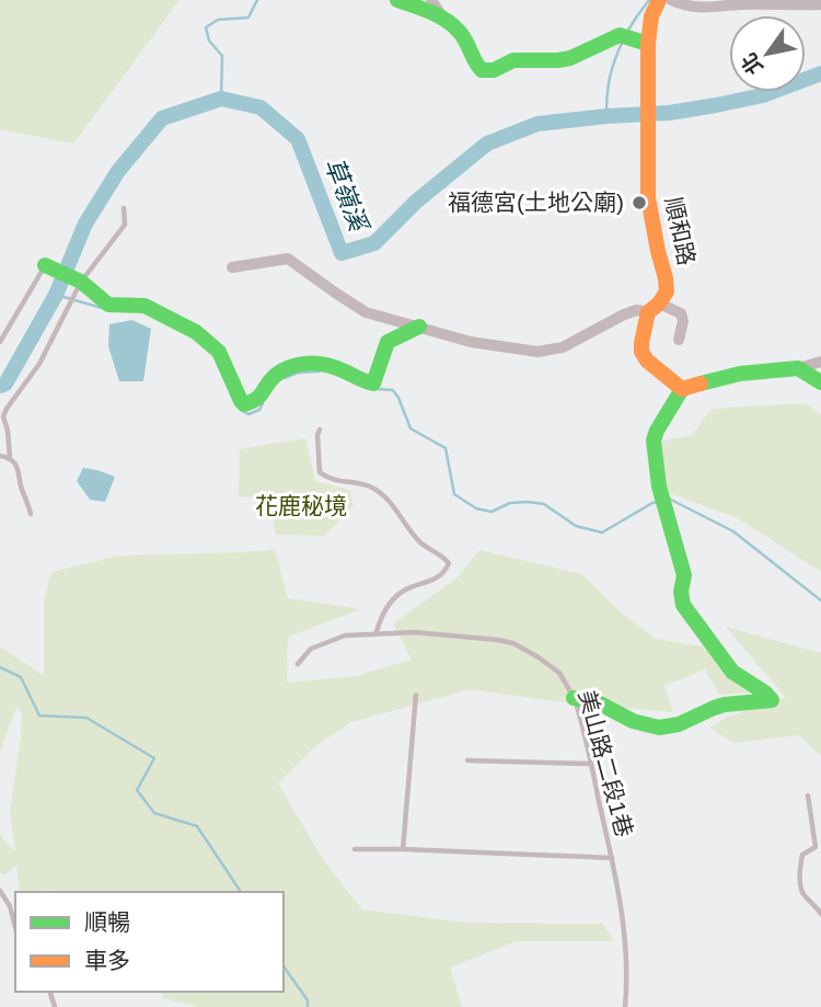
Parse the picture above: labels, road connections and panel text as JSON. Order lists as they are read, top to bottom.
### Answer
{
  "streets": {
    "street": ["順和路"],
    "lane": ["美山路二段1巷"]
  },
  "water": ["草嶺溪"],
  "parks": ["花鹿秘境"],
  "places": ["福德宮(土地公廟)"],
  "legend": ["順暢", "車多"],
  "north": "bottom left"
}
